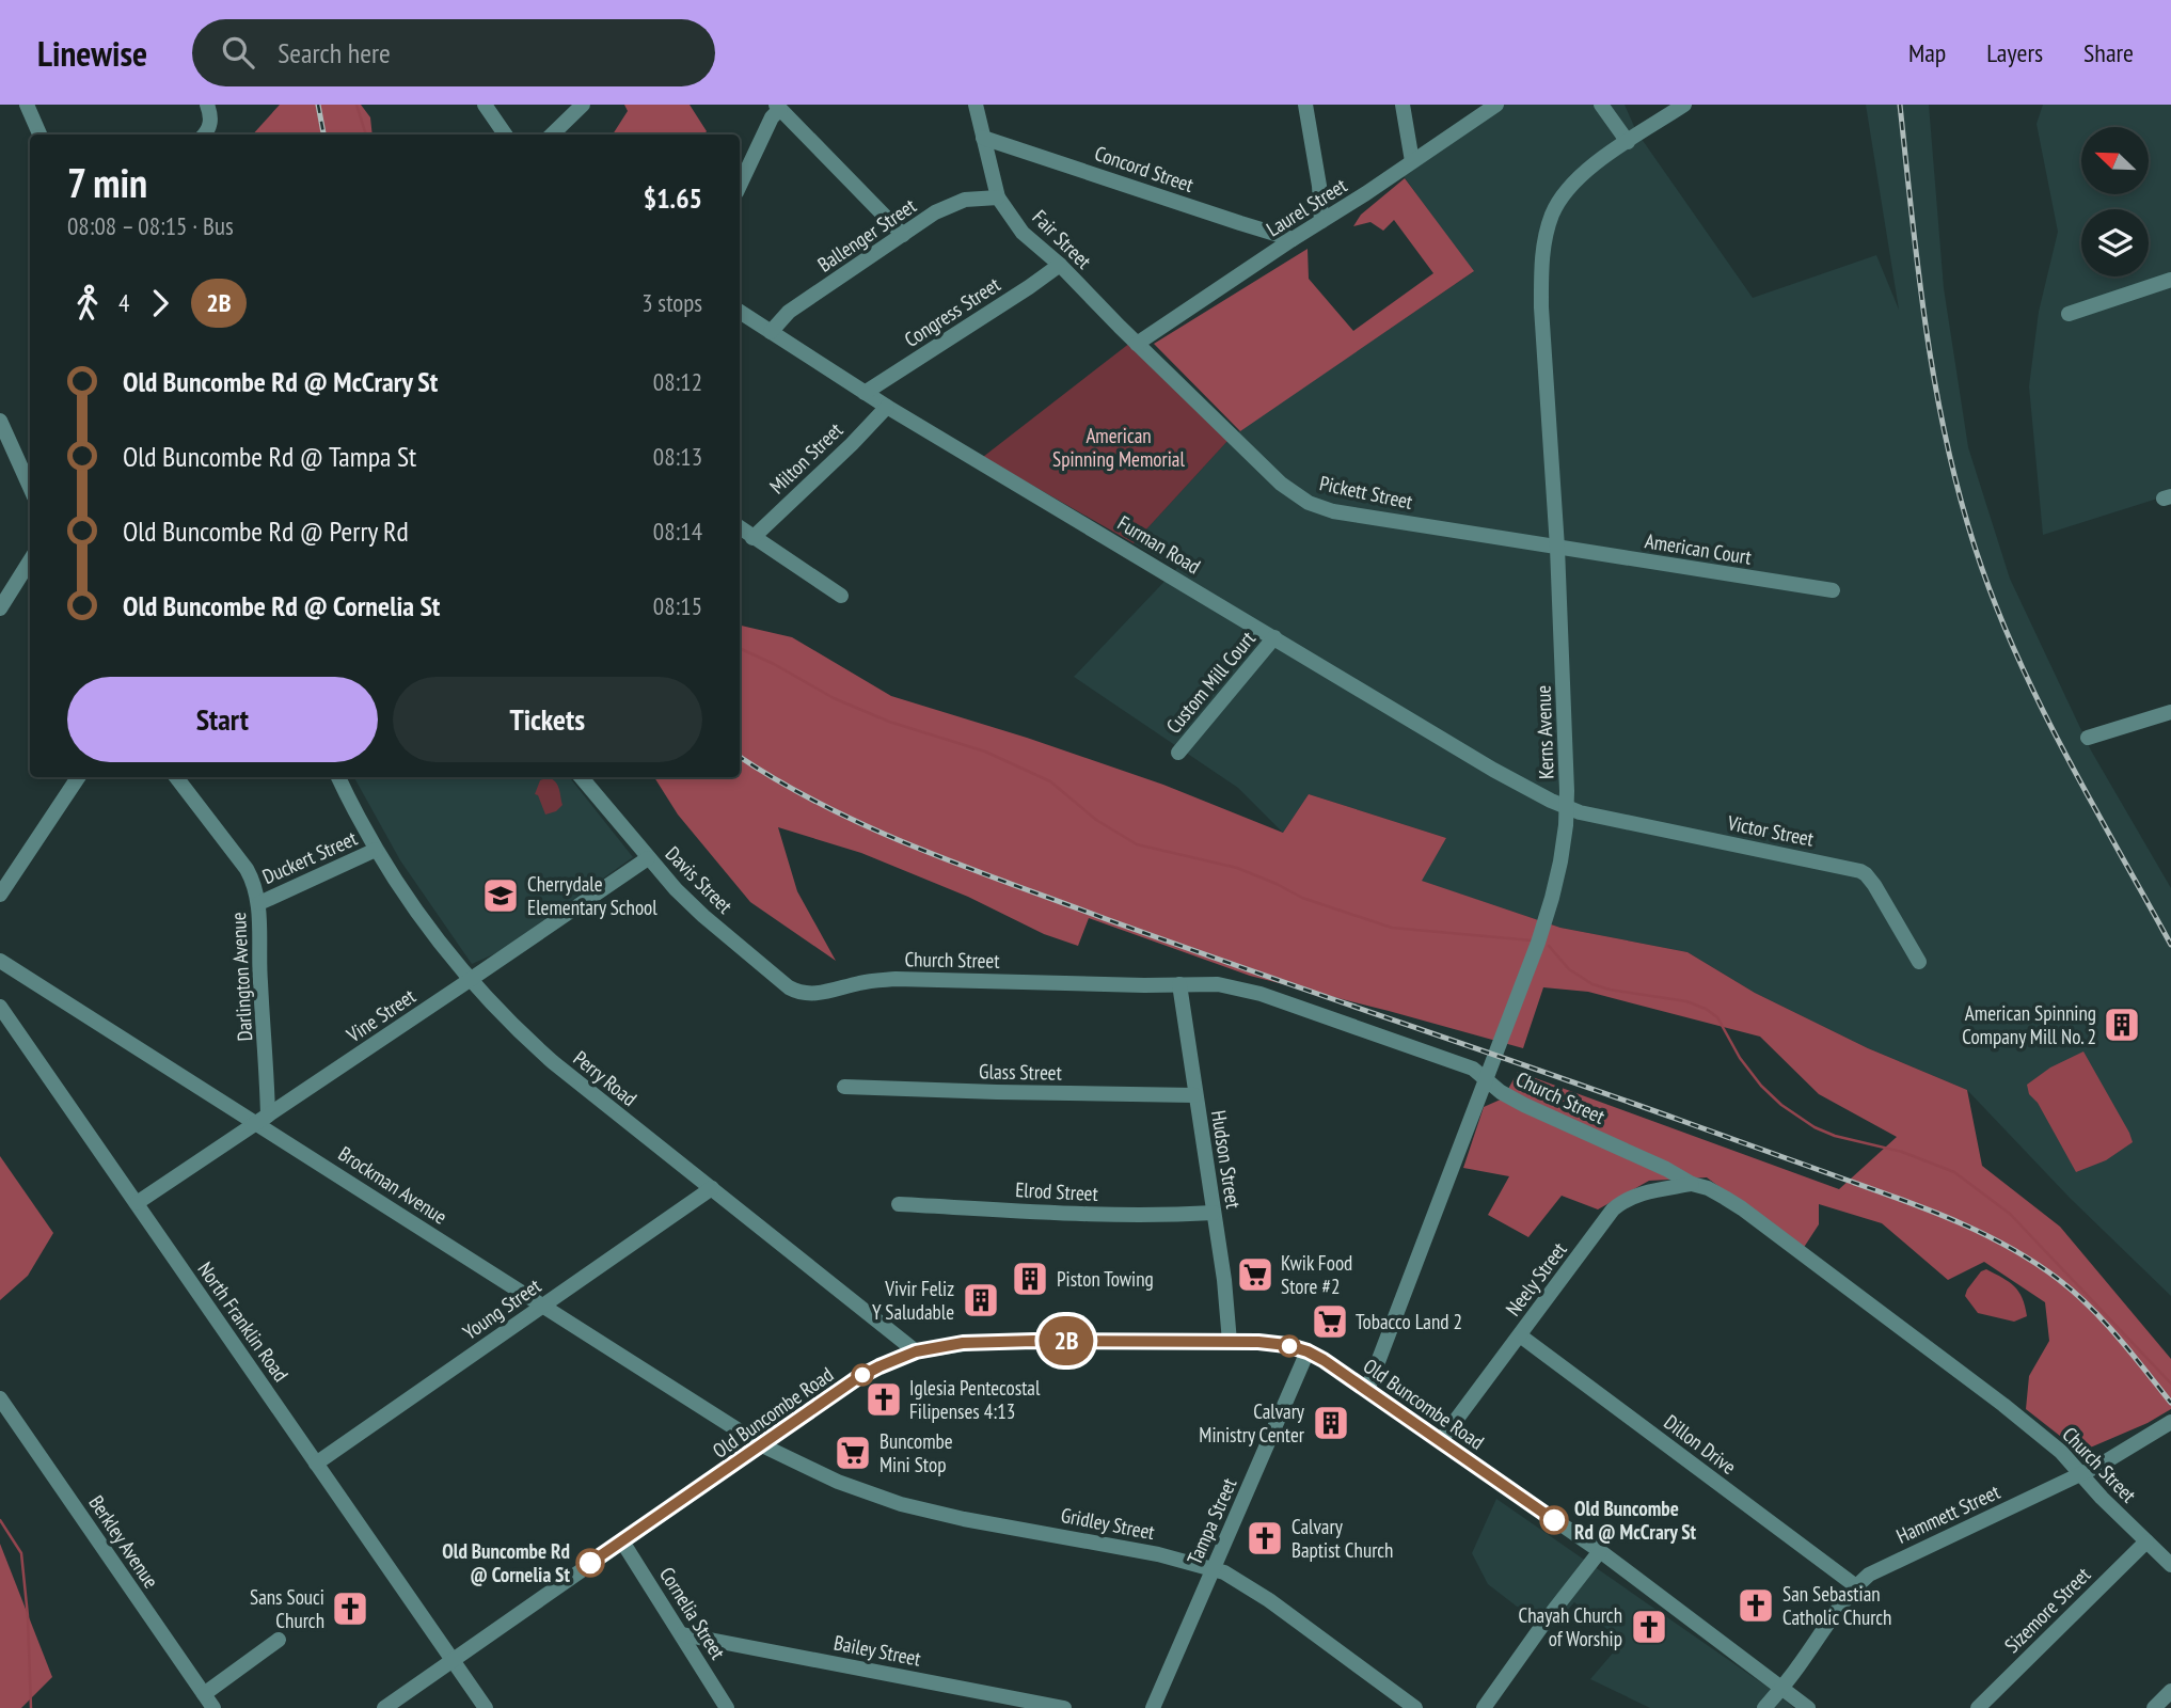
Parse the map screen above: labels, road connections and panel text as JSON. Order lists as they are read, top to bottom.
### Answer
{
  "streets": {
    "street": [
      "Concord Street",
      "Laurel Street",
      "Ballenger Street",
      "Fair Street",
      "Congress Street",
      "Milton Street",
      "Pickett Street",
      "Furman Road",
      "American Court",
      "Custom Mill Court",
      "Kerns Avenue",
      "Victor Street",
      "Duckert Street",
      "Davis Street",
      "Church Street",
      "Darlington Avenue",
      "Vine Street",
      "Glass Street",
      "Perry Road",
      "Hudson Street",
      "Brockman Avenue",
      "Elrod Street",
      "Neely Street",
      "Young Street",
      "North Franklin Road",
      "Old Buncombe Road",
      "Dillon Drive",
      "Hammett Street",
      "Tampa Street",
      "Gridley Street",
      "Berkley Avenue",
      "Sizemore Street",
      "Cornelia Street",
      "Bailey Street"
    ]
  },
  "crossings": [
    ["Concord Street", "Laurel Street"],
    ["Concord Street", "Fair Street"],
    ["Laurel Street", "Fair Street"],
    ["Laurel Street", "Pickett Street"],
    ["Ballenger Street", "Fair Street"],
    ["Ballenger Street", "Furman Road"],
    ["Fair Street", "Congress Street"],
    ["Fair Street", "Pickett Street"],
    ["Congress Street", "Furman Road"],
    ["Milton Street", "Furman Road"],
    ["Pickett Street", "American Court"],
    ["Pickett Street", "Kerns Avenue"],
    ["Furman Road", "Custom Mill Court"],
    ["Furman Road", "Kerns Avenue"],
    ["Furman Road", "Victor Street"],
    ["American Court", "Kerns Avenue"],
    ["Kerns Avenue", "Victor Street"],
    ["Kerns Avenue", "Church Street"],
    ["Kerns Avenue", "Old Buncombe Road"],
    ["Duckert Street", "Darlington Avenue"],
    ["Duckert Street", "Perry Road"],
    ["Davis Street", "Church Street"],
    ["Davis Street", "Vine Street"],
    ["Church Street", "Hudson Street"],
    ["Church Street", "Neely Street"],
    ["Church Street", "Hammett Street"],
    ["Church Street", "Sizemore Street"],
    ["Darlington Avenue", "Vine Street"],
    ["Darlington Avenue", "Brockman Avenue"],
    ["Vine Street", "Perry Road"],
    ["Vine Street", "Brockman Avenue"],
    ["Vine Street", "North Franklin Road"],
    ["Glass Street", "Hudson Street"],
    ["Perry Road", "Young Street"],
    ["Perry Road", "Old Buncombe Road"],
    ["Hudson Street", "Elrod Street"],
    ["Hudson Street", "Old Buncombe Road"],
    ["Brockman Avenue", "Young Street"],
    ["Brockman Avenue", "Old Buncombe Road"],
    ["Brockman Avenue", "Gridley Street"],
    ["Neely Street", "Old Buncombe Road"],
    ["Neely Street", "Dillon Drive"],
    ["Young Street", "North Franklin Road"],
    ["North Franklin Road", "Old Buncombe Road"],
    ["Old Buncombe Road", "Hammett Street"],
    ["Old Buncombe Road", "Tampa Street"],
    ["Old Buncombe Road", "Gridley Street"],
    ["Old Buncombe Road", "Cornelia Street"],
    ["Dillon Drive", "Hammett Street"],
    ["Tampa Street", "Gridley Street"],
    ["Cornelia Street", "Bailey Street"]
  ],
  "parks": ["American Spinning Memorial"],
  "places": {
    "school or university": ["Cherrydale Elementary School"],
    "building": [
      "American Spinning Company Mill No. 2",
      "Piston Towing",
      "Vivir Feliz Y Saludable",
      "Calvary Ministry Center"
    ],
    "supermarket": ["Kwik Food Store #2", "Tobacco Land 2", "Buncombe Mini Stop"],
    "church": [
      "Iglesia Pentecostal Filipenses 4:13",
      "Calvary Baptist Church",
      "San Sebastian Catholic Church",
      "Sans Souci Church",
      "Chayah Church of Worship"
    ],
    "other": ["Old Buncombe Rd @ McCrary St", "Old Buncombe Rd @ Cornelia St"]
  },
  "lines": ["bus line 2B"],
  "north": "top left",
  "page": {
    "header": "Linewise",
    "search": "Search here",
    "nav": ["Map", "Layers", "Share"],
    "on_map": "2B",
    "heading": ["7 min", "08:08 – 08:15 · Bus", "$1.65"],
    "legs": ["4", "2B", "3 stops"],
    "list": [
      {
        "name": "Old Buncombe Rd @ McCrary St",
        "value": "08:12"
      },
      {
        "name": "Old Buncombe Rd @ Tampa St",
        "value": "08:13"
      },
      {
        "name": "Old Buncombe Rd @ Perry Rd",
        "value": "08:14"
      },
      {
        "name": "Old Buncombe Rd @ Cornelia St",
        "value": "08:15"
      }
    ],
    "buttons": ["Start", "Tickets"]
  }
}
